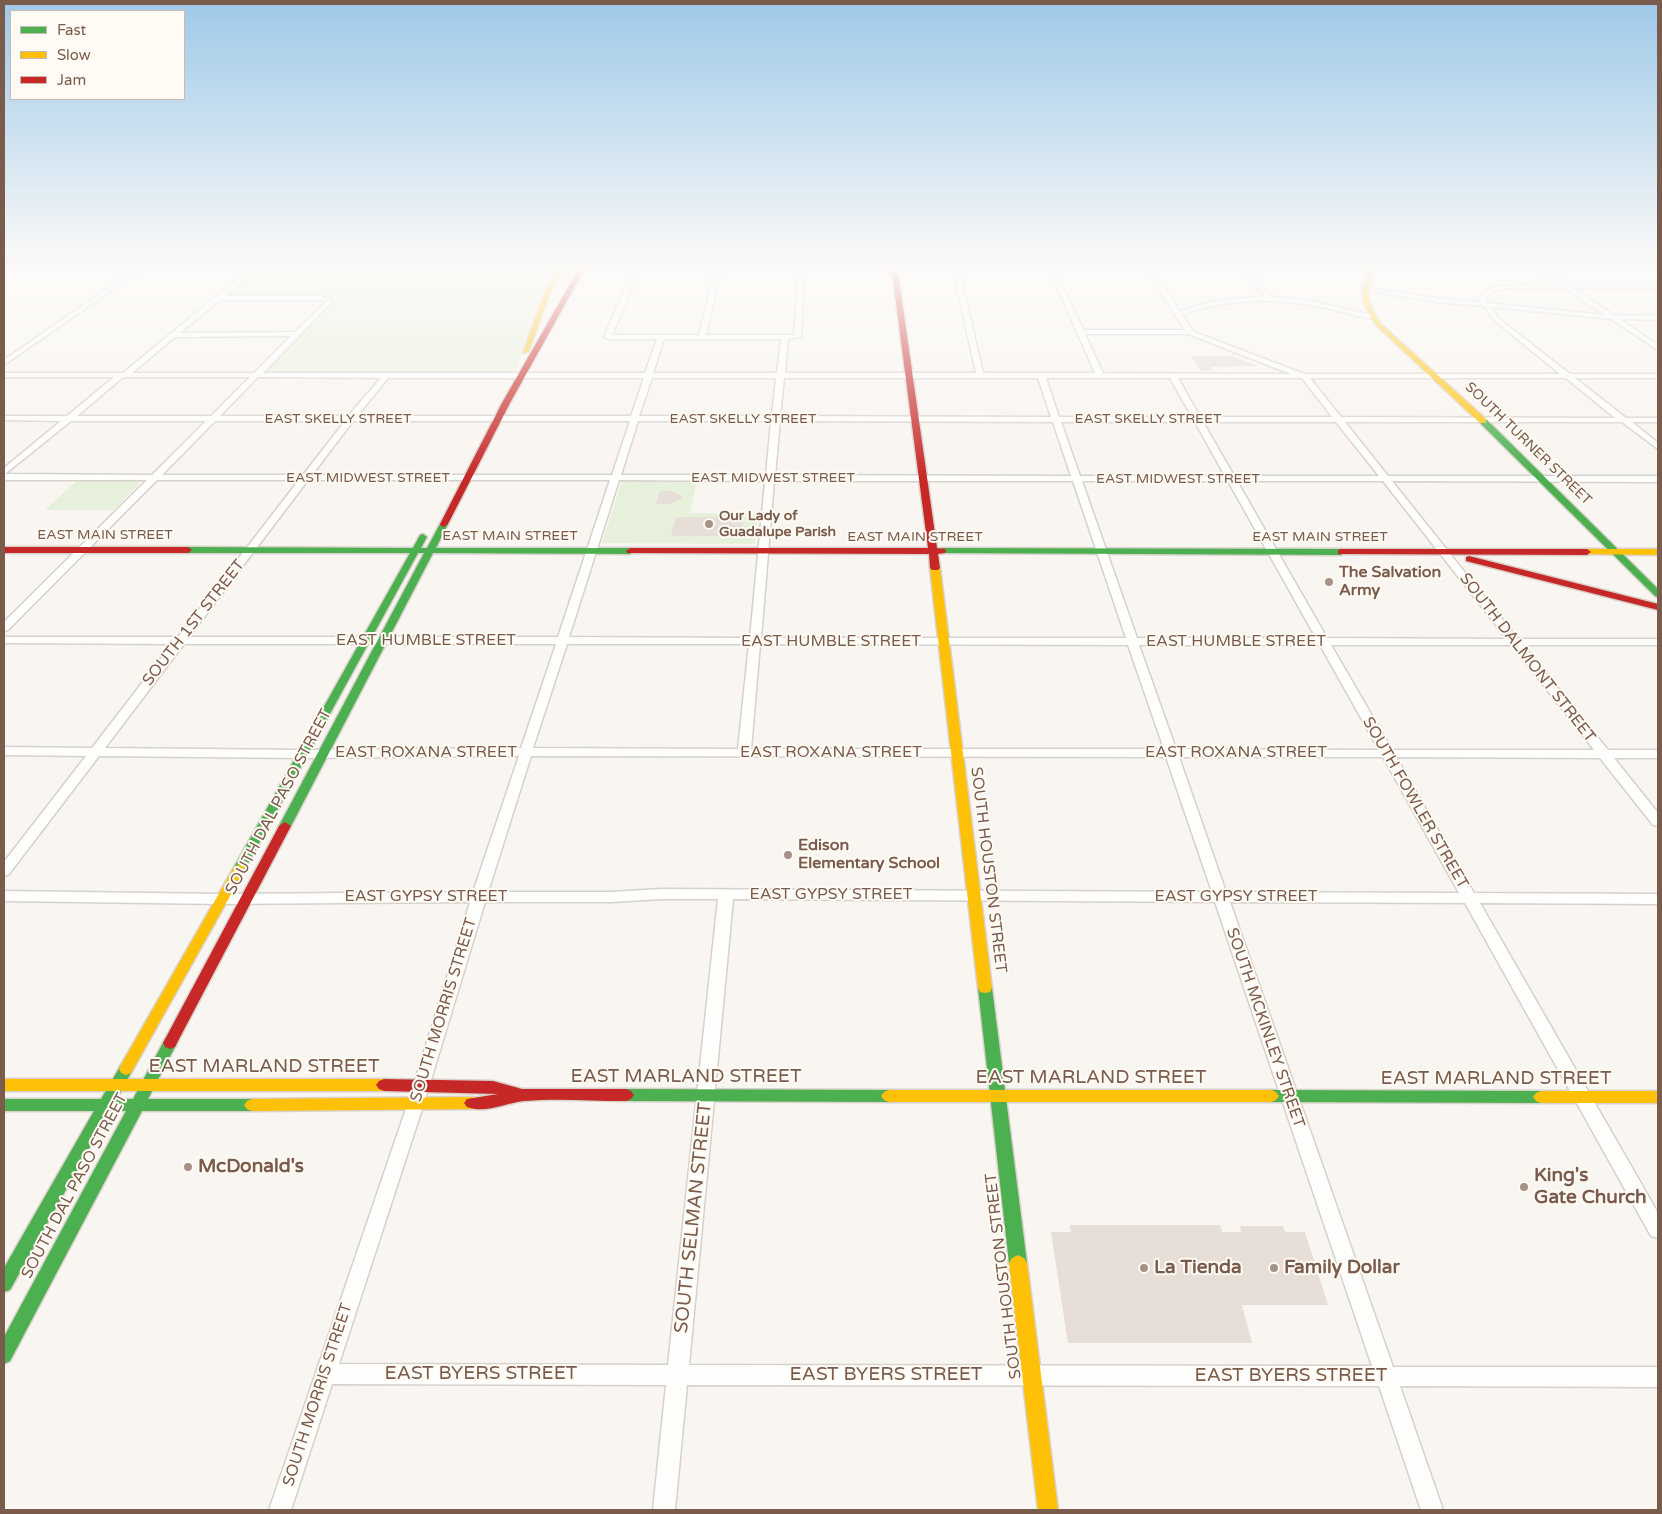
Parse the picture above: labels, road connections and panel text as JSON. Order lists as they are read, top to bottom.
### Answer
{
  "streets": {
    "main road": [
      "SOUTH TURNER STREET",
      "EAST MAIN STREET",
      "SOUTH DAL PASO STREET",
      "SOUTH HOUSTON STREET",
      "EAST MARLAND STREET"
    ],
    "street": [
      "EAST SKELLY STREET",
      "EAST MIDWEST STREET",
      "SOUTH 1ST STREET",
      "EAST HUMBLE STREET",
      "SOUTH DALMONT STREET",
      "EAST ROXANA STREET",
      "SOUTH FOWLER STREET",
      "EAST GYPSY STREET",
      "SOUTH MORRIS STREET",
      "SOUTH MCKINLEY STREET",
      "SOUTH SELMAN STREET",
      "EAST BYERS STREET"
    ]
  },
  "crossings": [
    ["EAST SKELLY STREET", "SOUTH TURNER STREET"],
    ["EAST SKELLY STREET", "SOUTH 1ST STREET"],
    ["EAST SKELLY STREET", "SOUTH DALMONT STREET"],
    ["EAST SKELLY STREET", "SOUTH DAL PASO STREET"],
    ["EAST SKELLY STREET", "SOUTH FOWLER STREET"],
    ["EAST SKELLY STREET", "SOUTH HOUSTON STREET"],
    ["EAST SKELLY STREET", "SOUTH MORRIS STREET"],
    ["EAST SKELLY STREET", "SOUTH MCKINLEY STREET"],
    ["SOUTH TURNER STREET", "EAST MIDWEST STREET"],
    ["SOUTH TURNER STREET", "EAST MAIN STREET"],
    ["EAST MIDWEST STREET", "SOUTH 1ST STREET"],
    ["EAST MIDWEST STREET", "SOUTH DALMONT STREET"],
    ["EAST MIDWEST STREET", "SOUTH DAL PASO STREET"],
    ["EAST MIDWEST STREET", "SOUTH FOWLER STREET"],
    ["EAST MIDWEST STREET", "SOUTH HOUSTON STREET"],
    ["EAST MIDWEST STREET", "SOUTH MORRIS STREET"],
    ["EAST MIDWEST STREET", "SOUTH MCKINLEY STREET"],
    ["EAST MAIN STREET", "SOUTH 1ST STREET"],
    ["EAST MAIN STREET", "SOUTH DALMONT STREET"],
    ["EAST MAIN STREET", "SOUTH DAL PASO STREET"],
    ["EAST MAIN STREET", "SOUTH FOWLER STREET"],
    ["EAST MAIN STREET", "SOUTH HOUSTON STREET"],
    ["EAST MAIN STREET", "SOUTH MORRIS STREET"],
    ["EAST MAIN STREET", "SOUTH MCKINLEY STREET"],
    ["SOUTH 1ST STREET", "EAST HUMBLE STREET"],
    ["SOUTH 1ST STREET", "EAST ROXANA STREET"],
    ["EAST HUMBLE STREET", "SOUTH DALMONT STREET"],
    ["EAST HUMBLE STREET", "SOUTH DAL PASO STREET"],
    ["EAST HUMBLE STREET", "SOUTH FOWLER STREET"],
    ["EAST HUMBLE STREET", "SOUTH HOUSTON STREET"],
    ["EAST HUMBLE STREET", "SOUTH MORRIS STREET"],
    ["EAST HUMBLE STREET", "SOUTH MCKINLEY STREET"],
    ["SOUTH DALMONT STREET", "EAST ROXANA STREET"],
    ["EAST ROXANA STREET", "SOUTH DAL PASO STREET"],
    ["EAST ROXANA STREET", "SOUTH FOWLER STREET"],
    ["EAST ROXANA STREET", "SOUTH HOUSTON STREET"],
    ["EAST ROXANA STREET", "SOUTH MORRIS STREET"],
    ["EAST ROXANA STREET", "SOUTH MCKINLEY STREET"],
    ["SOUTH DAL PASO STREET", "EAST GYPSY STREET"],
    ["SOUTH DAL PASO STREET", "EAST MARLAND STREET"],
    ["SOUTH FOWLER STREET", "EAST GYPSY STREET"],
    ["SOUTH FOWLER STREET", "EAST MARLAND STREET"],
    ["SOUTH HOUSTON STREET", "EAST GYPSY STREET"],
    ["SOUTH HOUSTON STREET", "EAST MARLAND STREET"],
    ["SOUTH HOUSTON STREET", "EAST BYERS STREET"],
    ["EAST GYPSY STREET", "SOUTH MORRIS STREET"],
    ["EAST GYPSY STREET", "SOUTH MCKINLEY STREET"],
    ["EAST GYPSY STREET", "SOUTH SELMAN STREET"],
    ["SOUTH MORRIS STREET", "EAST MARLAND STREET"],
    ["SOUTH MORRIS STREET", "EAST BYERS STREET"],
    ["SOUTH MCKINLEY STREET", "EAST MARLAND STREET"],
    ["SOUTH MCKINLEY STREET", "EAST BYERS STREET"],
    ["EAST MARLAND STREET", "SOUTH SELMAN STREET"],
    ["SOUTH SELMAN STREET", "EAST BYERS STREET"]
  ],
  "places": [
    "Our Lady of Guadalupe Parish",
    "The Salvation Army",
    "Edison Elementary School",
    "McDonald's",
    "King's Gate Church",
    "La Tienda",
    "Family Dollar"
  ],
  "legend": ["Fast", "Slow", "Jam"]
}
